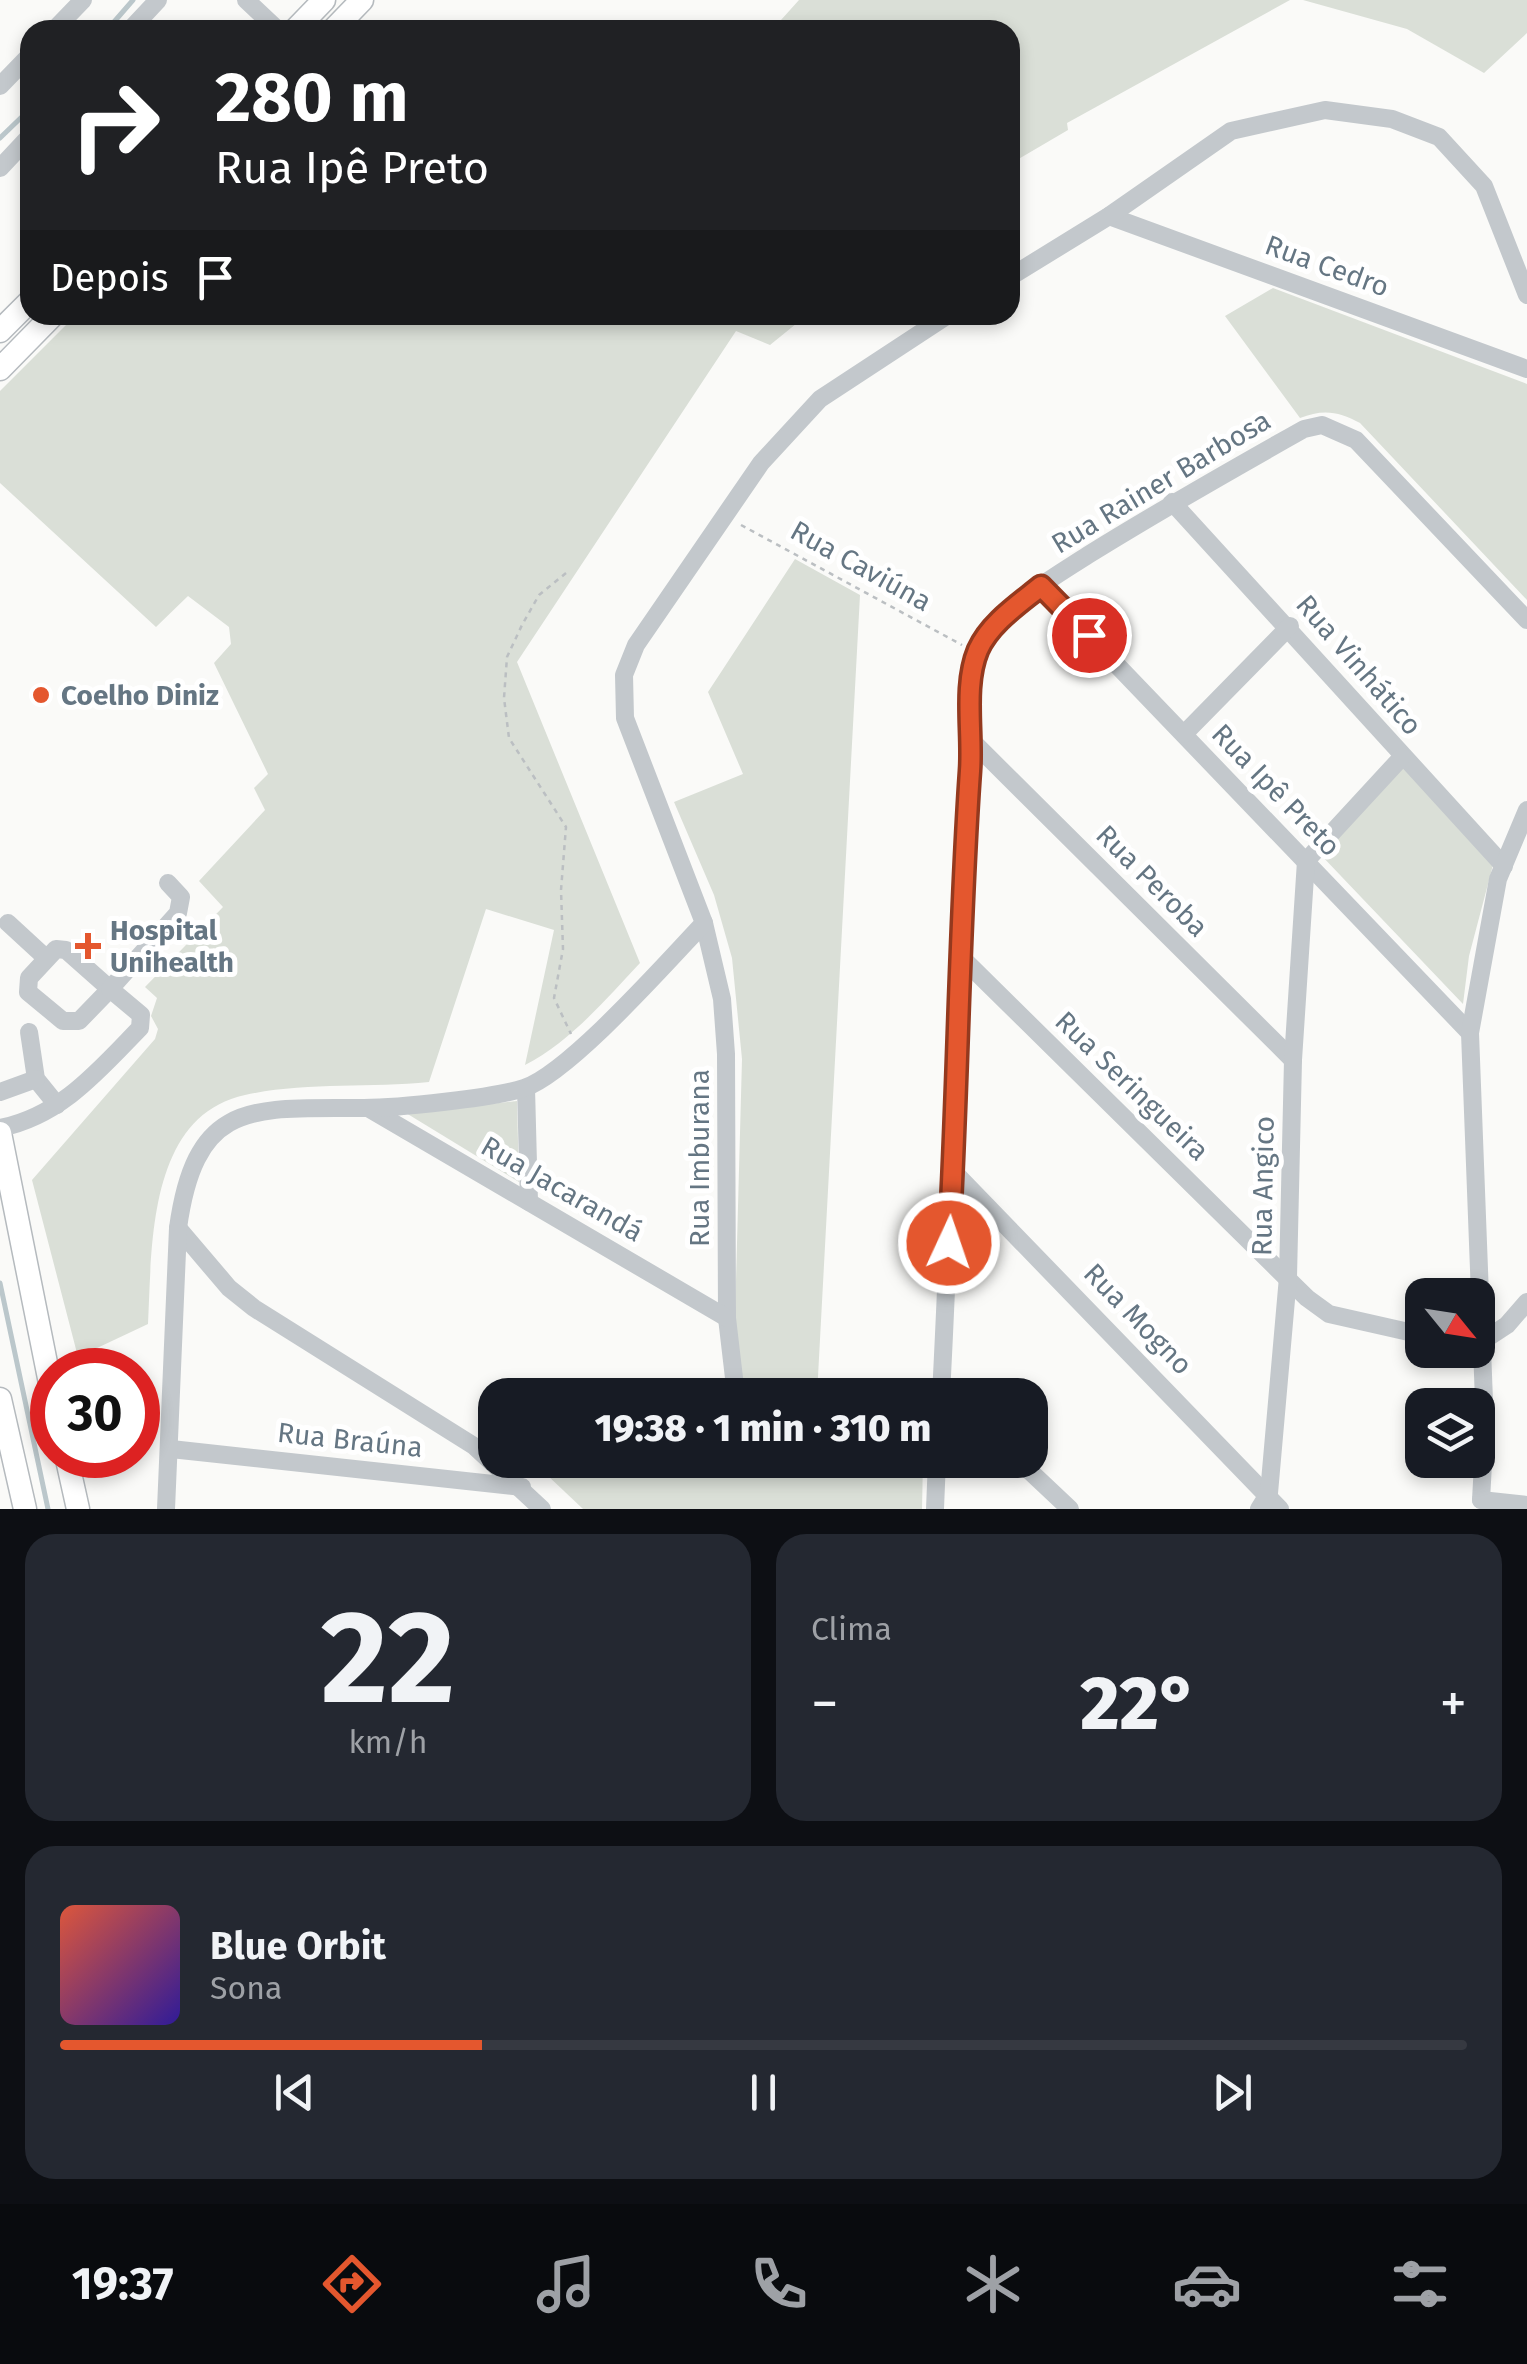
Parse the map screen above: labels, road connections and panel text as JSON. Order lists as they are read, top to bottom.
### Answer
{
  "streets": {
    "street": [
      "Rua Cedro",
      "Rua Rainer Barbosa",
      "Rua Vinhático",
      "Rua Ipê Preto",
      "Rua Peroba",
      "Rua Seringueira",
      "Rua Imburana",
      "Rua Angico",
      "Rua Jacarandá",
      "Rua Mogno",
      "Rua Braúna"
    ],
    "path": ["Rua Caviúna"]
  },
  "crossings": [
    ["Rua Rainer Barbosa", "Rua Caviúna"],
    ["Rua Rainer Barbosa", "Rua Vinhático"],
    ["Rua Rainer Barbosa", "Rua Ipê Preto"],
    ["Rua Caviúna", "Rua Imburana"],
    ["Rua Ipê Preto", "Rua Angico"],
    ["Rua Peroba", "Rua Angico"],
    ["Rua Seringueira", "Rua Angico"],
    ["Rua Imburana", "Rua Jacarandá"],
    ["Rua Angico", "Rua Mogno"]
  ],
  "places": {
    "other": ["Coelho Diniz"],
    "health": ["Hospital Unihealth"]
  },
  "north": "bottom right",
  "page": {
    "turn": ["280 m", "Rua Ipê Preto"],
    "then": "Depois",
    "limit": "30",
    "trip": "19:38 · 1 min · 310 m",
    "tile": [
      ["22", "km/h"],
      "Clima"
    ],
    "heat": ["−", "22°", "+"],
    "song": ["Blue Orbit", "Sona"],
    "tabs": "19:37"
  }
}
